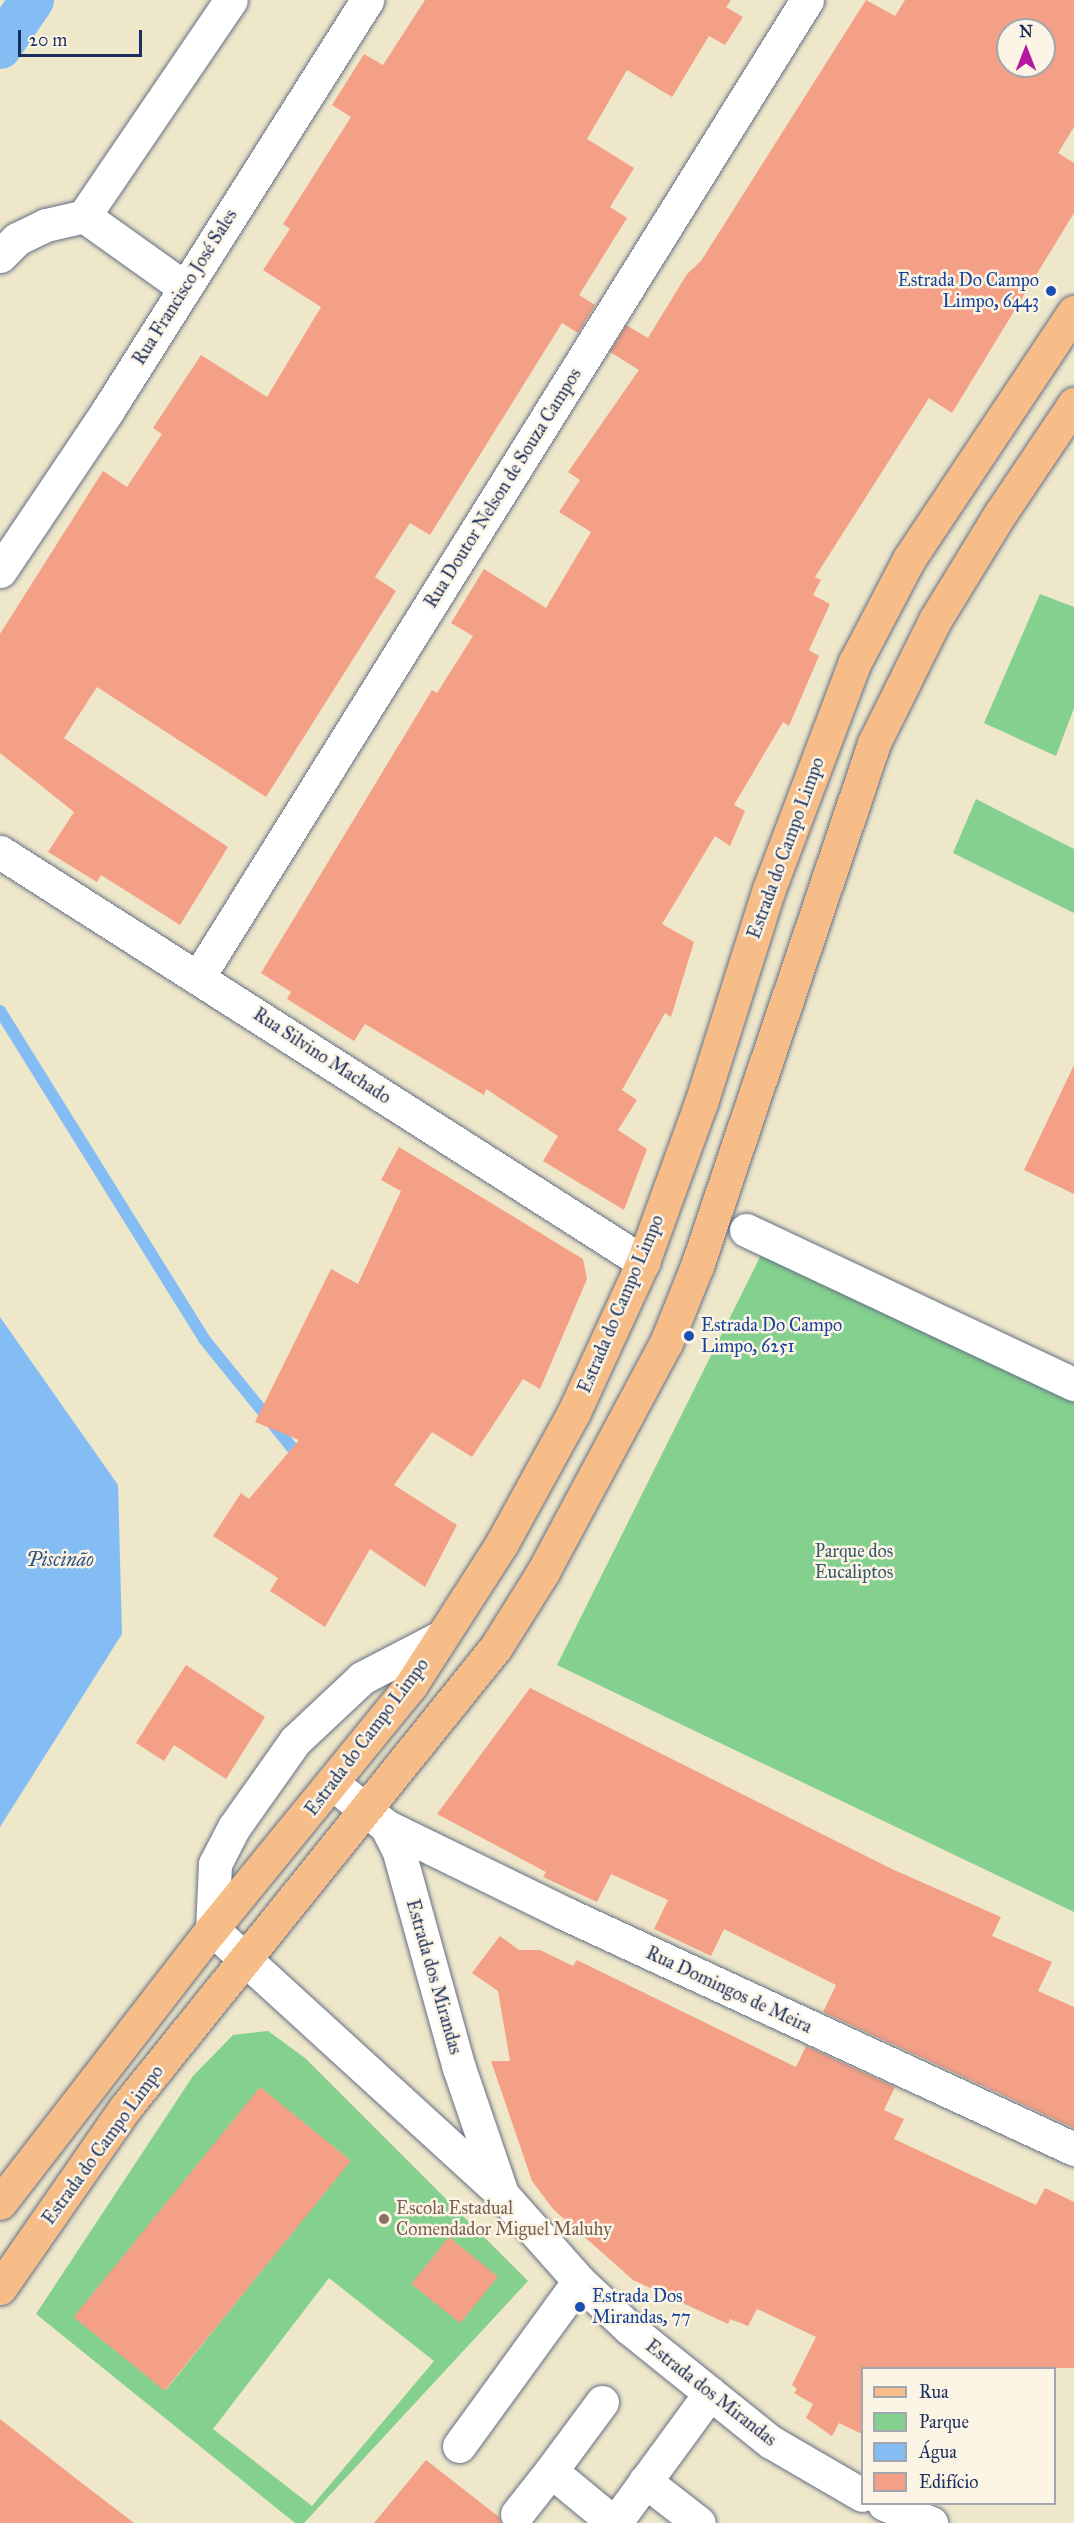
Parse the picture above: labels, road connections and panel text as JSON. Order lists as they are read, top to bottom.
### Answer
{
  "streets": {
    "main road": ["Estrada do Campo Limpo"],
    "street": [
      "Rua Francisco José Sales",
      "Rua Doutor Nelson de Souza Campos",
      "Rua Silvino Machado",
      "Estrada dos Mirandas",
      "Rua Domingos de Meira"
    ]
  },
  "crossings": [
    ["Rua Doutor Nelson de Souza Campos", "Rua Silvino Machado"],
    ["Estrada do Campo Limpo", "Rua Silvino Machado"],
    ["Estrada do Campo Limpo", "Estrada dos Mirandas"],
    ["Estrada do Campo Limpo", "Rua Domingos de Meira"],
    ["Estrada dos Mirandas", "Rua Domingos de Meira"]
  ],
  "water": ["Piscinão"],
  "parks": ["Parque dos Eucaliptos"],
  "places": [
    "Estrada Do Campo Limpo, 6443",
    "Estrada Do Campo Limpo, 6251",
    "Escola Estadual Comendador Miguel Maluhy",
    "Estrada Dos Mirandas, 77"
  ],
  "legend": [
    "Rua",
    "Parque",
    "Água",
    "Edifício"
  ],
  "scale_bar": "20 m",
  "north": "top"
}
